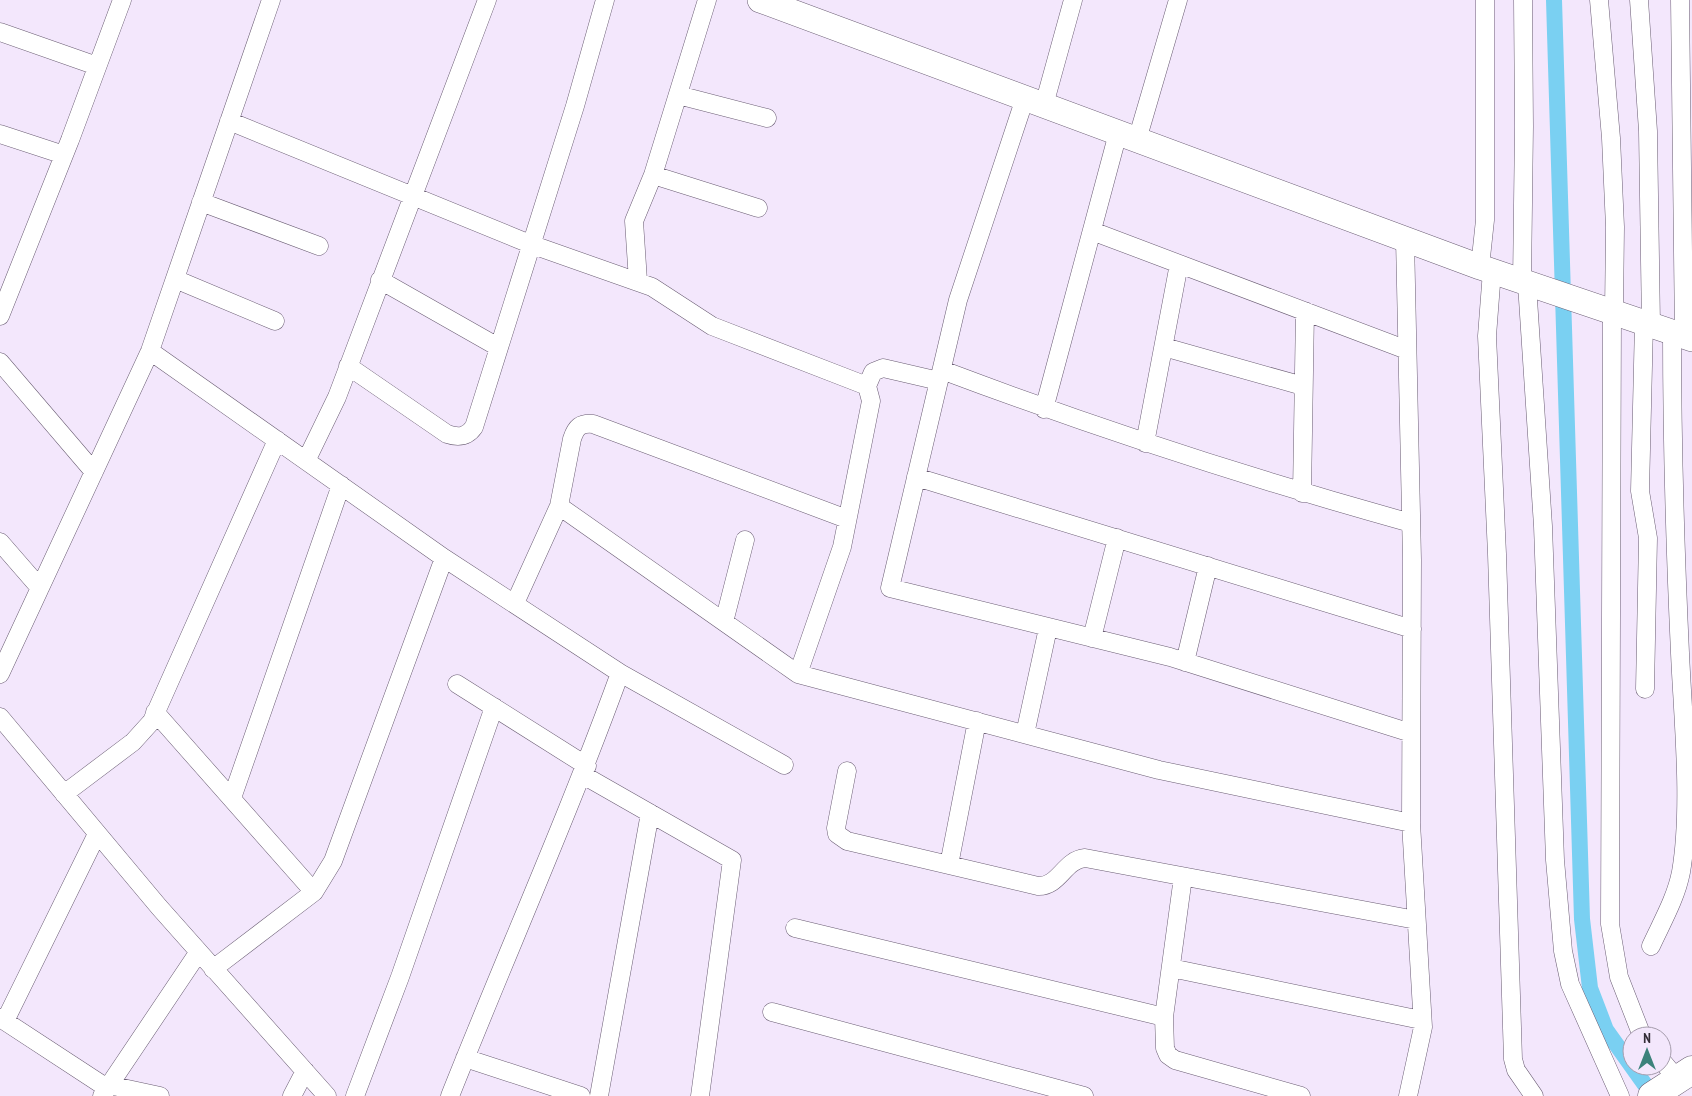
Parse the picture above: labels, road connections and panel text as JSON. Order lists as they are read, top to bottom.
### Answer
{
  "north": "top"
}
